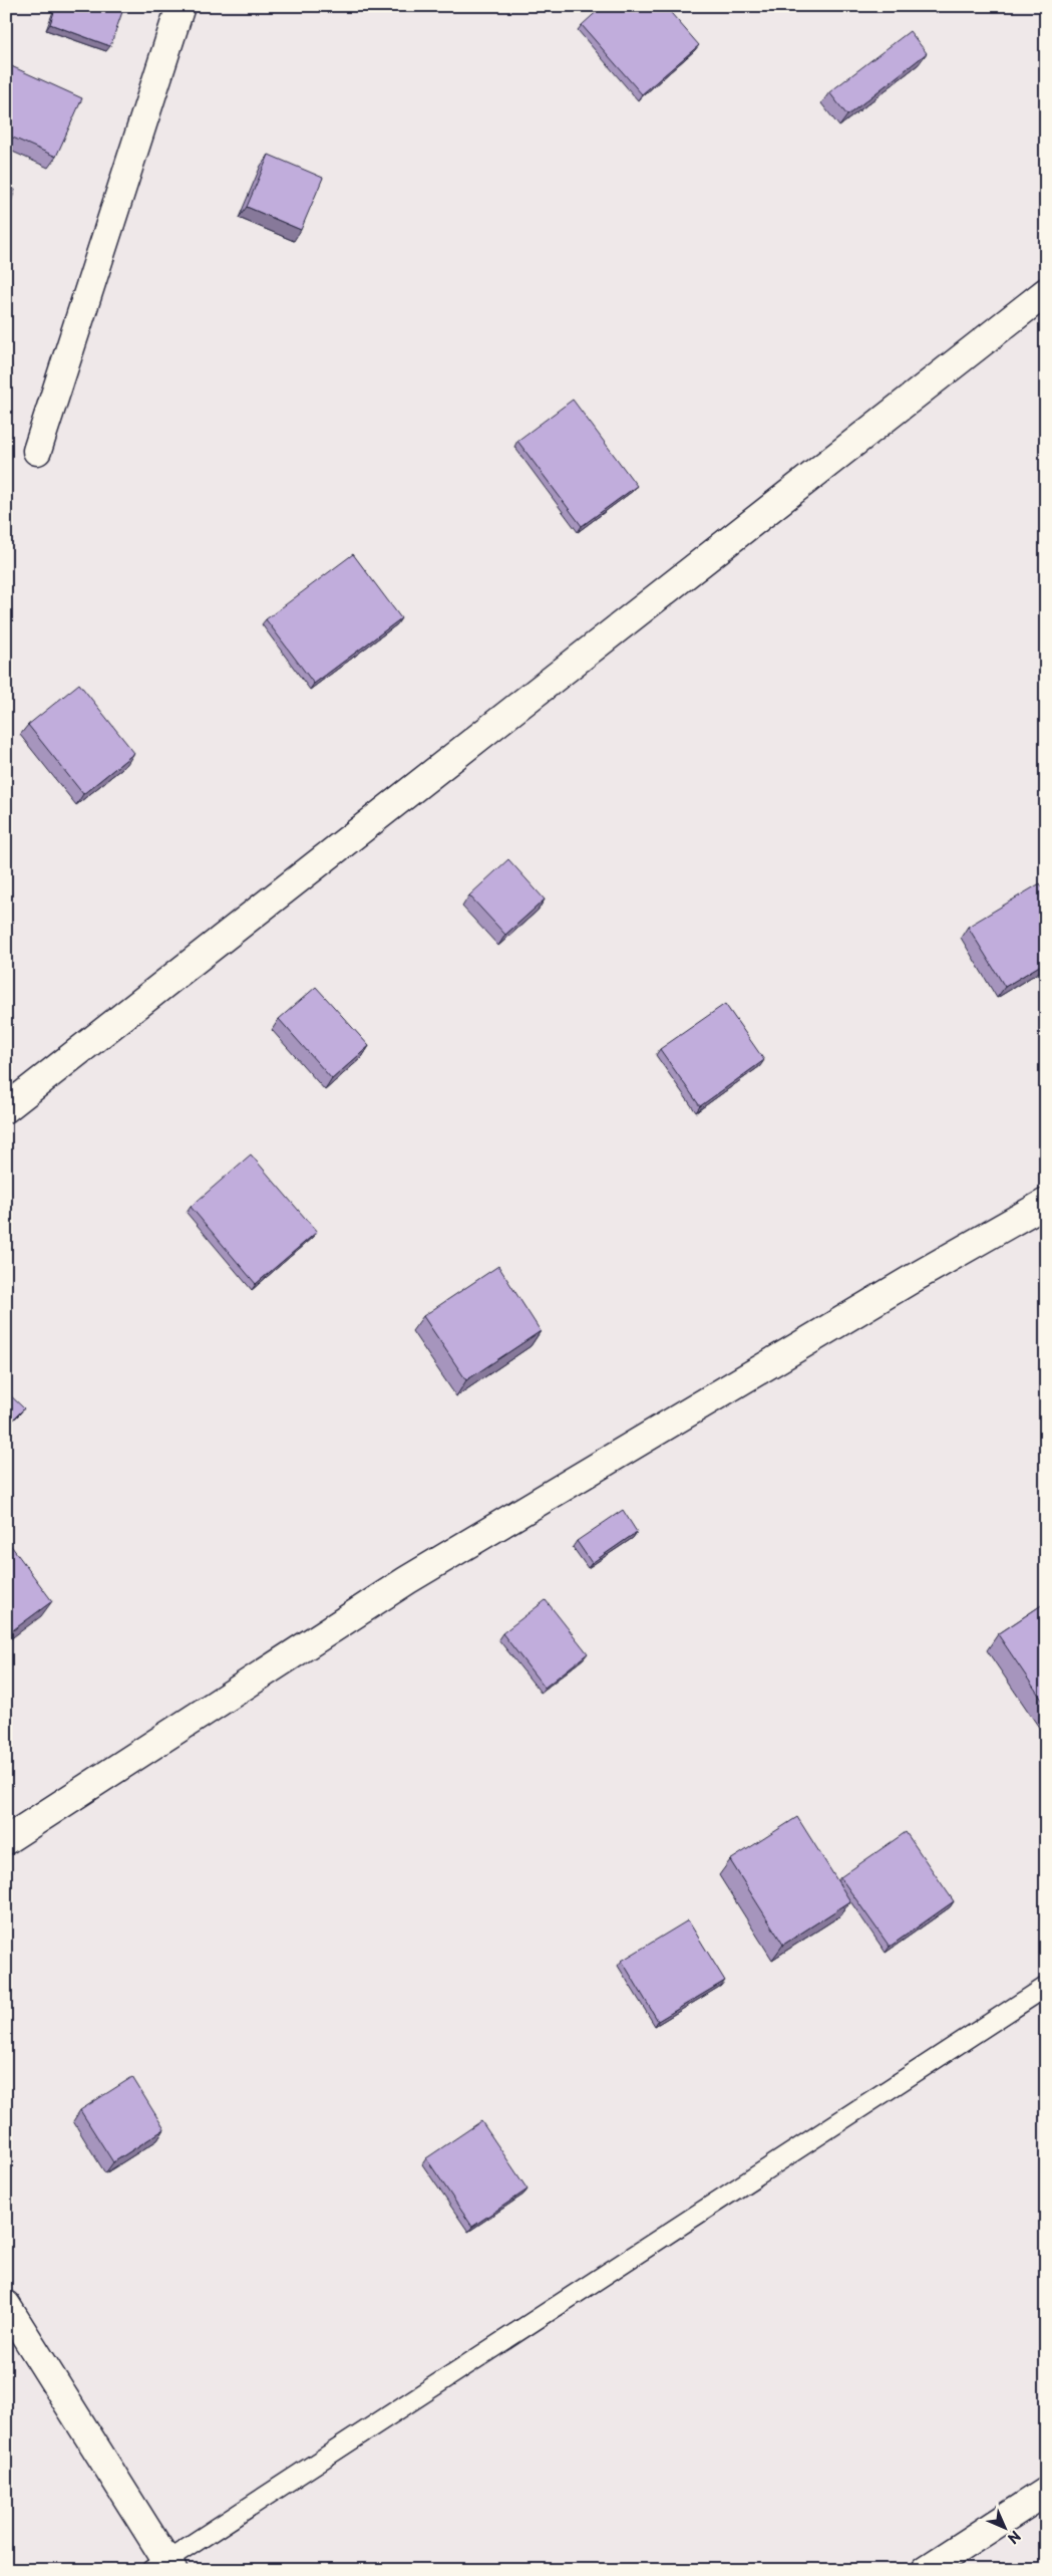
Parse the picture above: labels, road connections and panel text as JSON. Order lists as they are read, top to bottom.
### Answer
{
  "north": "bottom right"
}
